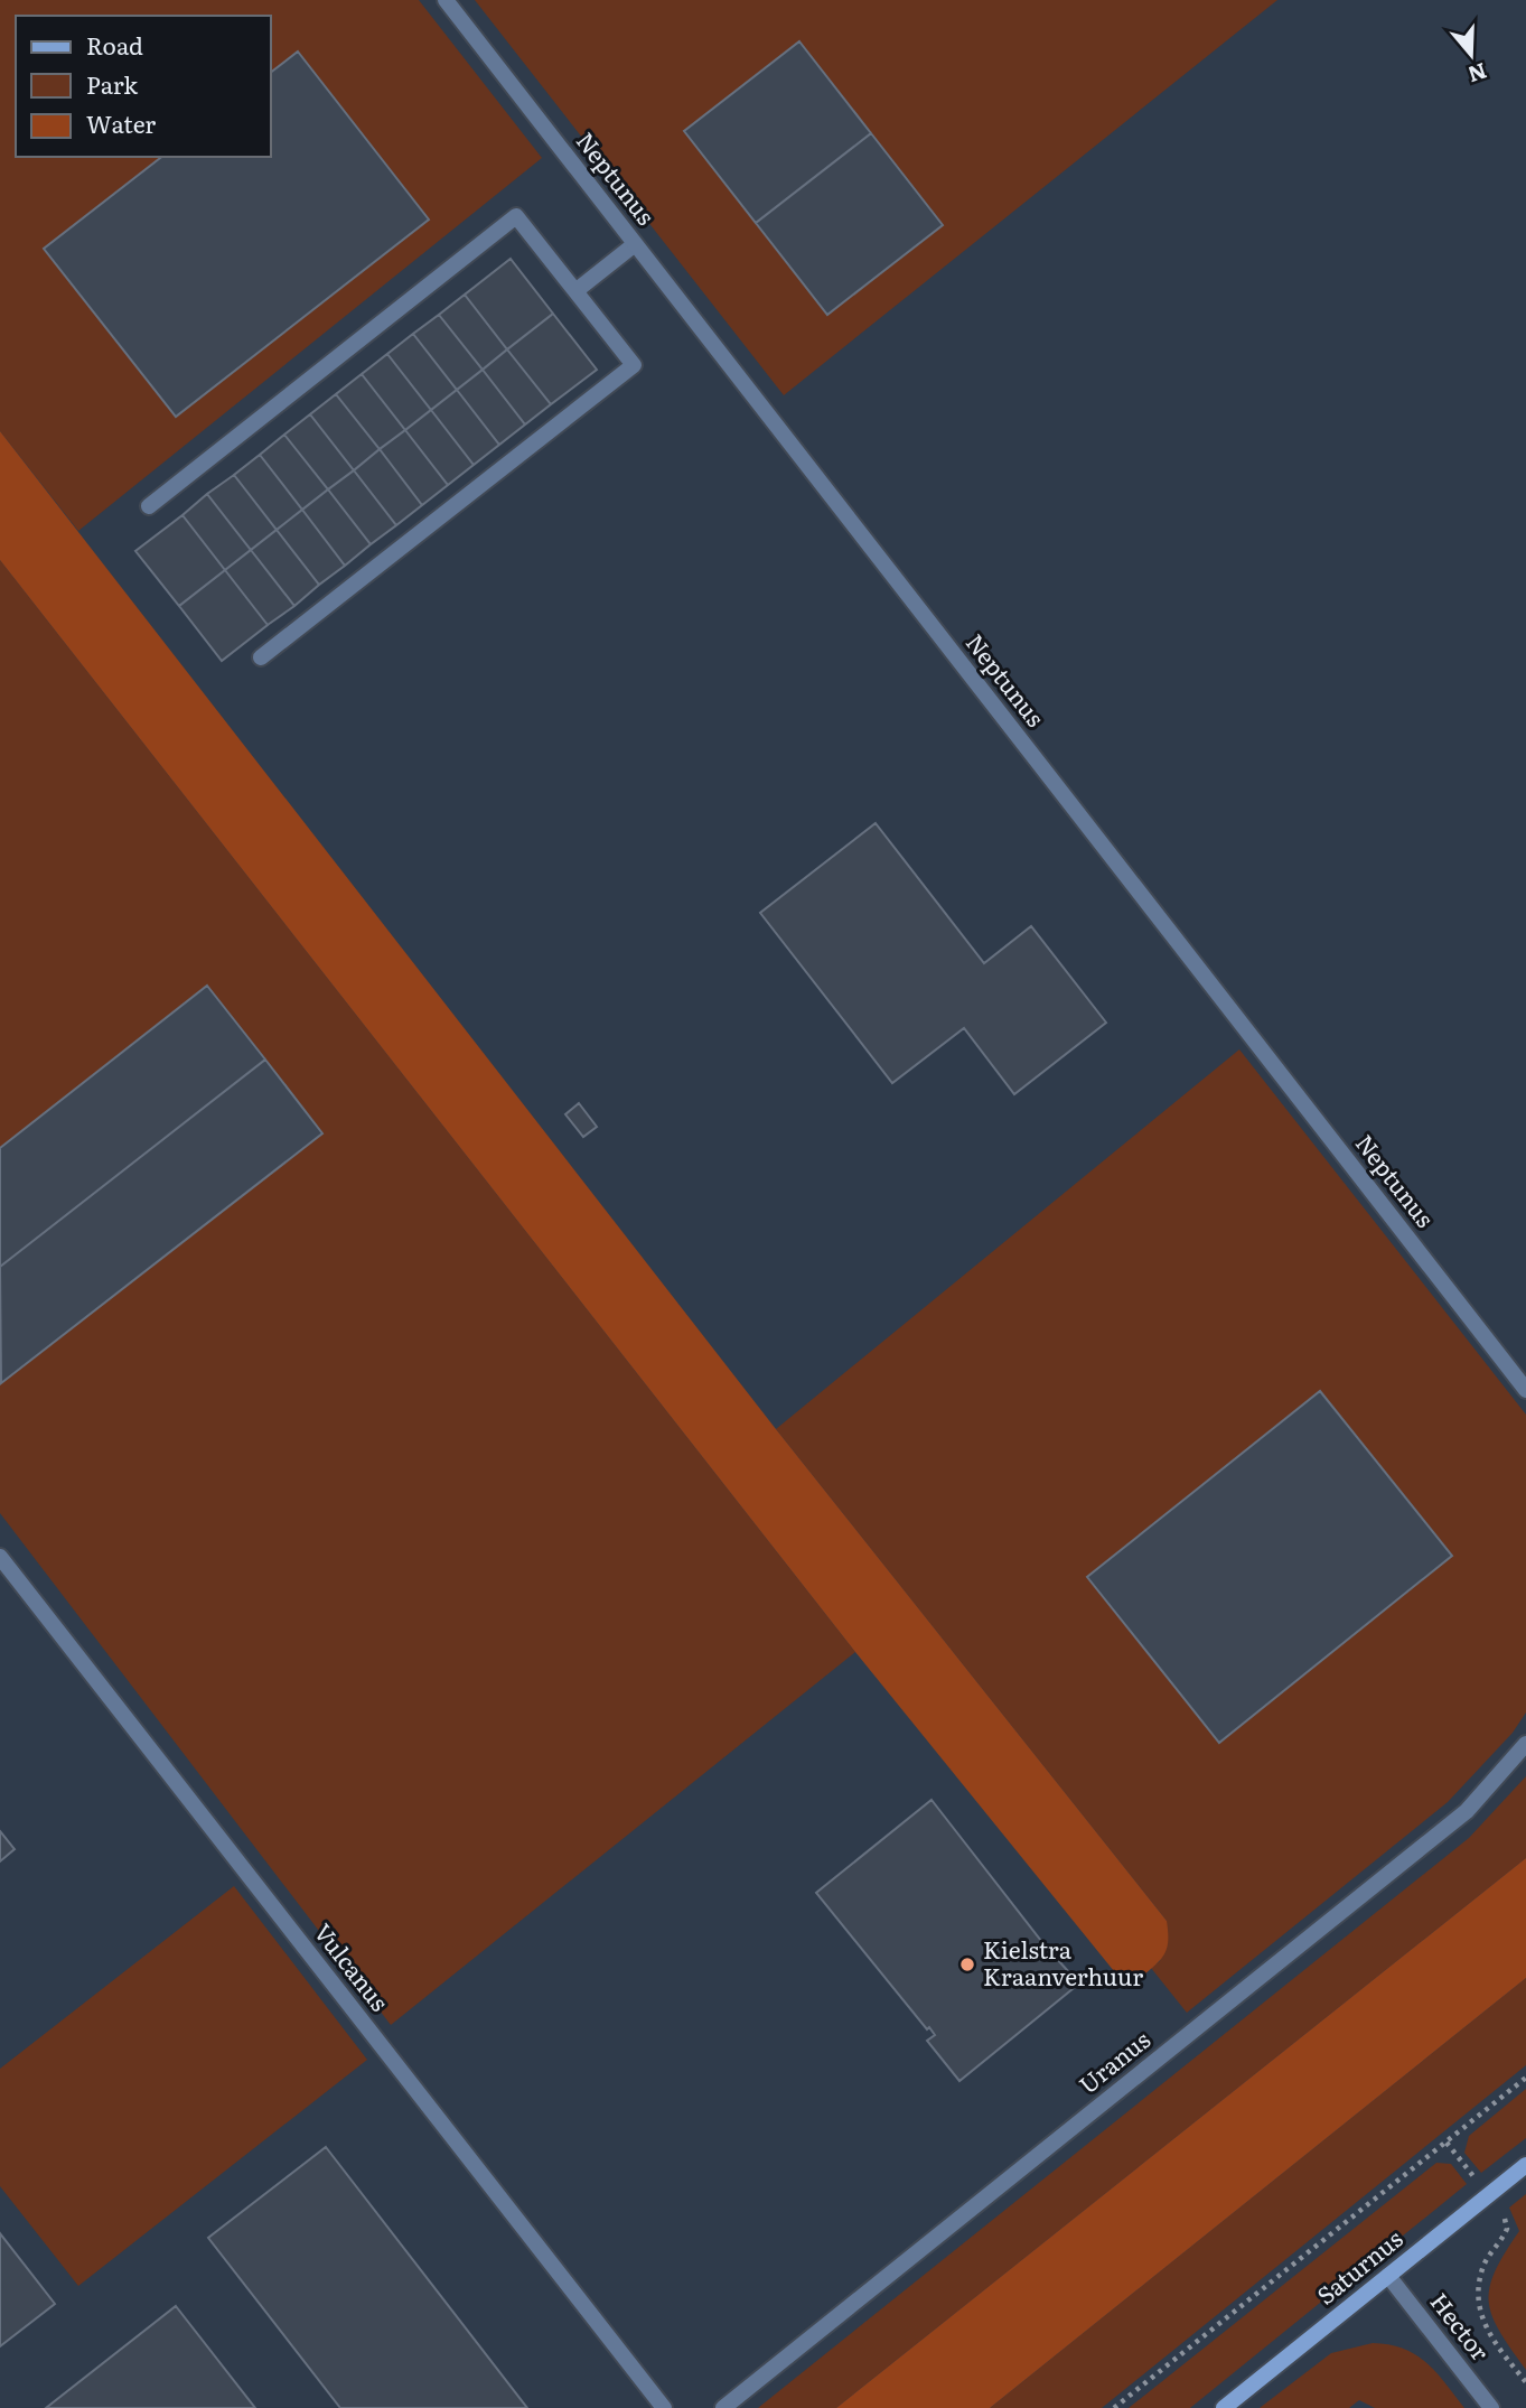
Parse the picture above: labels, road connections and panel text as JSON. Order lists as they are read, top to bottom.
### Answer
{
  "streets": {
    "main road": ["Saturnus"],
    "street": [
      "Neptunus",
      "Vulcanus",
      "Uranus",
      "Hector"
    ]
  },
  "crossings": [
    ["Saturnus", "Hector"]
  ],
  "places": ["Kielstra Kraanverhuur"],
  "legend": ["Road", "Park", "Water"],
  "north": "bottom"
}
